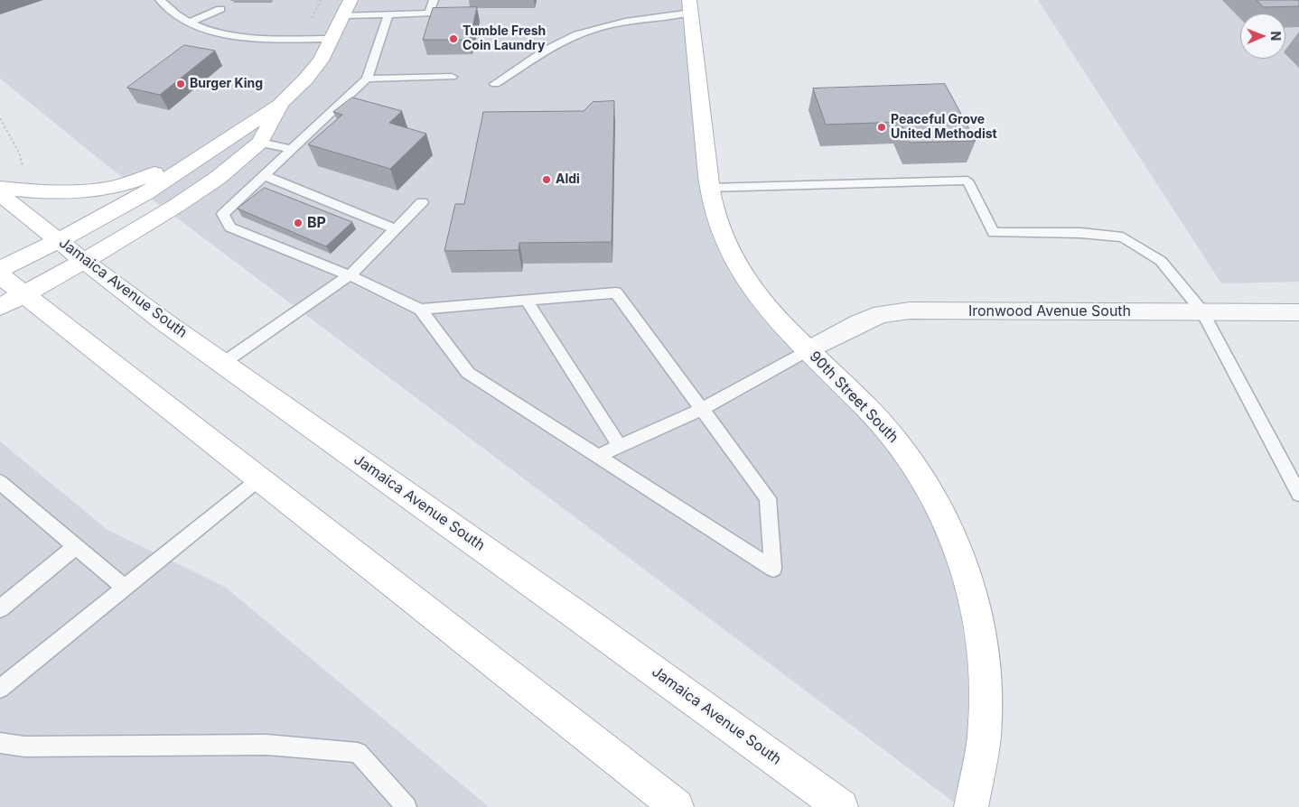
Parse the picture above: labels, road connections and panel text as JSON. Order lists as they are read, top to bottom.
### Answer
{
  "streets": {
    "street": ["Jamaica Avenue South", "Ironwood Avenue South", "90th Street South"]
  },
  "crossings": [
    ["Ironwood Avenue South", "90th Street South"]
  ],
  "places": [
    "Tumble Fresh Coin Laundry",
    "Burger King",
    "Peaceful Grove United Methodist",
    "Aldi",
    "BP"
  ],
  "north": "right"
}
